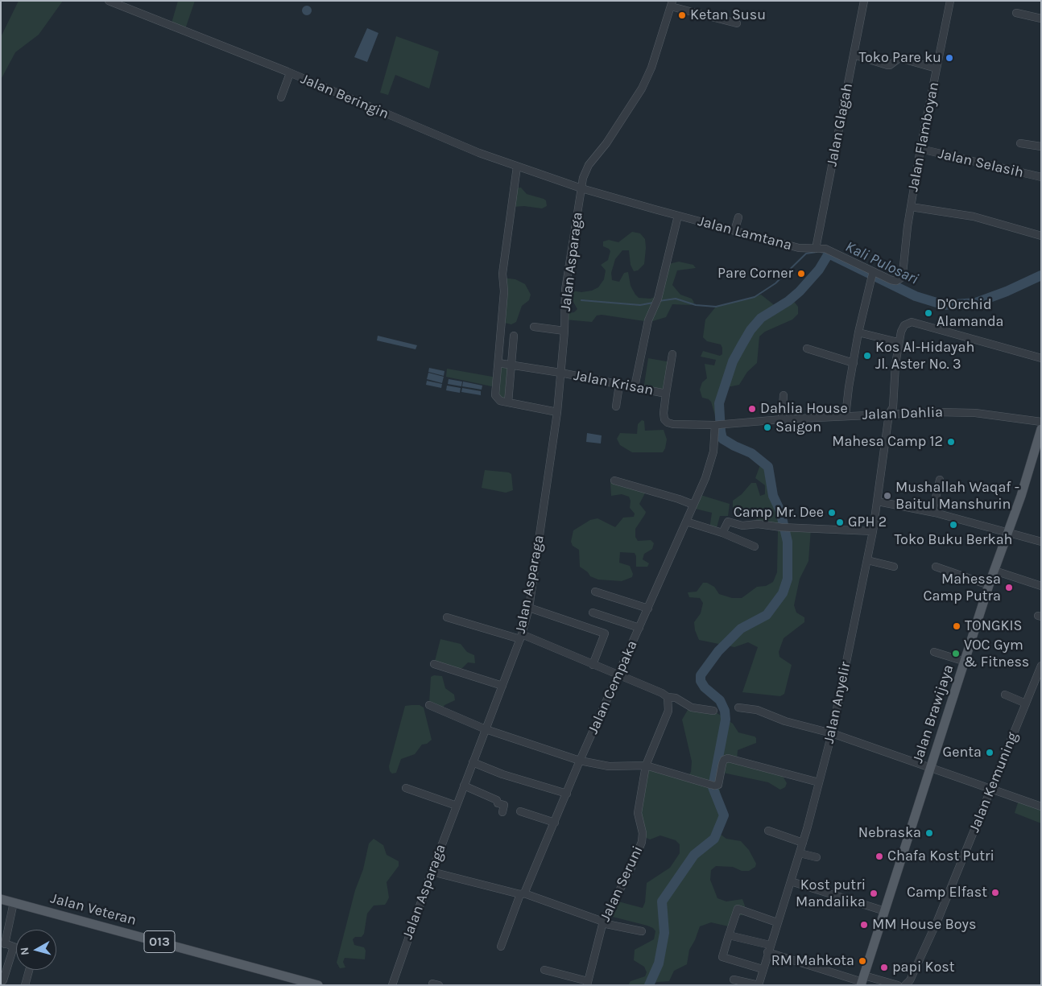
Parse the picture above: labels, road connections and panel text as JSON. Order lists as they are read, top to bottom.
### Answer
{
  "streets": {
    "main road": ["Jalan Brawijaya", "Jalan Veteran", "013"],
    "street": [
      "Jalan Beringin",
      "Jalan Glagah",
      "Jalan Flamboyan",
      "Jalan Selasih",
      "Jalan Lamtana",
      "Jalan Asparaga",
      "Jalan Krisan",
      "Jalan Dahlia",
      "Jalan Cempaka",
      "Jalan Anyelir",
      "Jalan Kemuning",
      "Jalan Seruni"
    ]
  },
  "crossings": [
    ["Jalan Beringin", "Jalan Lamtana"],
    ["Jalan Beringin", "Jalan Asparaga"],
    ["Jalan Glagah", "Jalan Lamtana"],
    ["Jalan Flamboyan", "Jalan Selasih"],
    ["Jalan Flamboyan", "Jalan Lamtana"],
    ["Jalan Lamtana", "Jalan Asparaga"],
    ["Jalan Asparaga", "Jalan Krisan"],
    ["Jalan Krisan", "Jalan Dahlia"],
    ["Jalan Krisan", "Jalan Cempaka"],
    ["Jalan Dahlia", "Jalan Cempaka"],
    ["Jalan Dahlia", "Jalan Anyelir"]
  ],
  "water": ["Kali Pulosari"],
  "places": [
    "Ketan Susu",
    "Toko Pare ku",
    "Pare Corner",
    "D'Orchid Alamanda",
    "Kos Al-Hidayah Jl. Aster No. 3",
    "Dahlia House",
    "Saigon",
    "Mahesa Camp 12",
    "Mushallah Waqaf - Baitul Manshurin",
    "Camp Mr. Dee",
    "GPH 2",
    "Toko Buku Berkah",
    "Mahessa Camp Putra",
    "TONGKIS",
    "VOC Gym & Fitness",
    "Genta",
    "Nebraska",
    "Chafa Kost Putri",
    "Camp Elfast",
    "Kost putri Mandalika",
    "MM House Boys",
    "RM Mahkota",
    "papi Kost"
  ],
  "north": "left"
}
